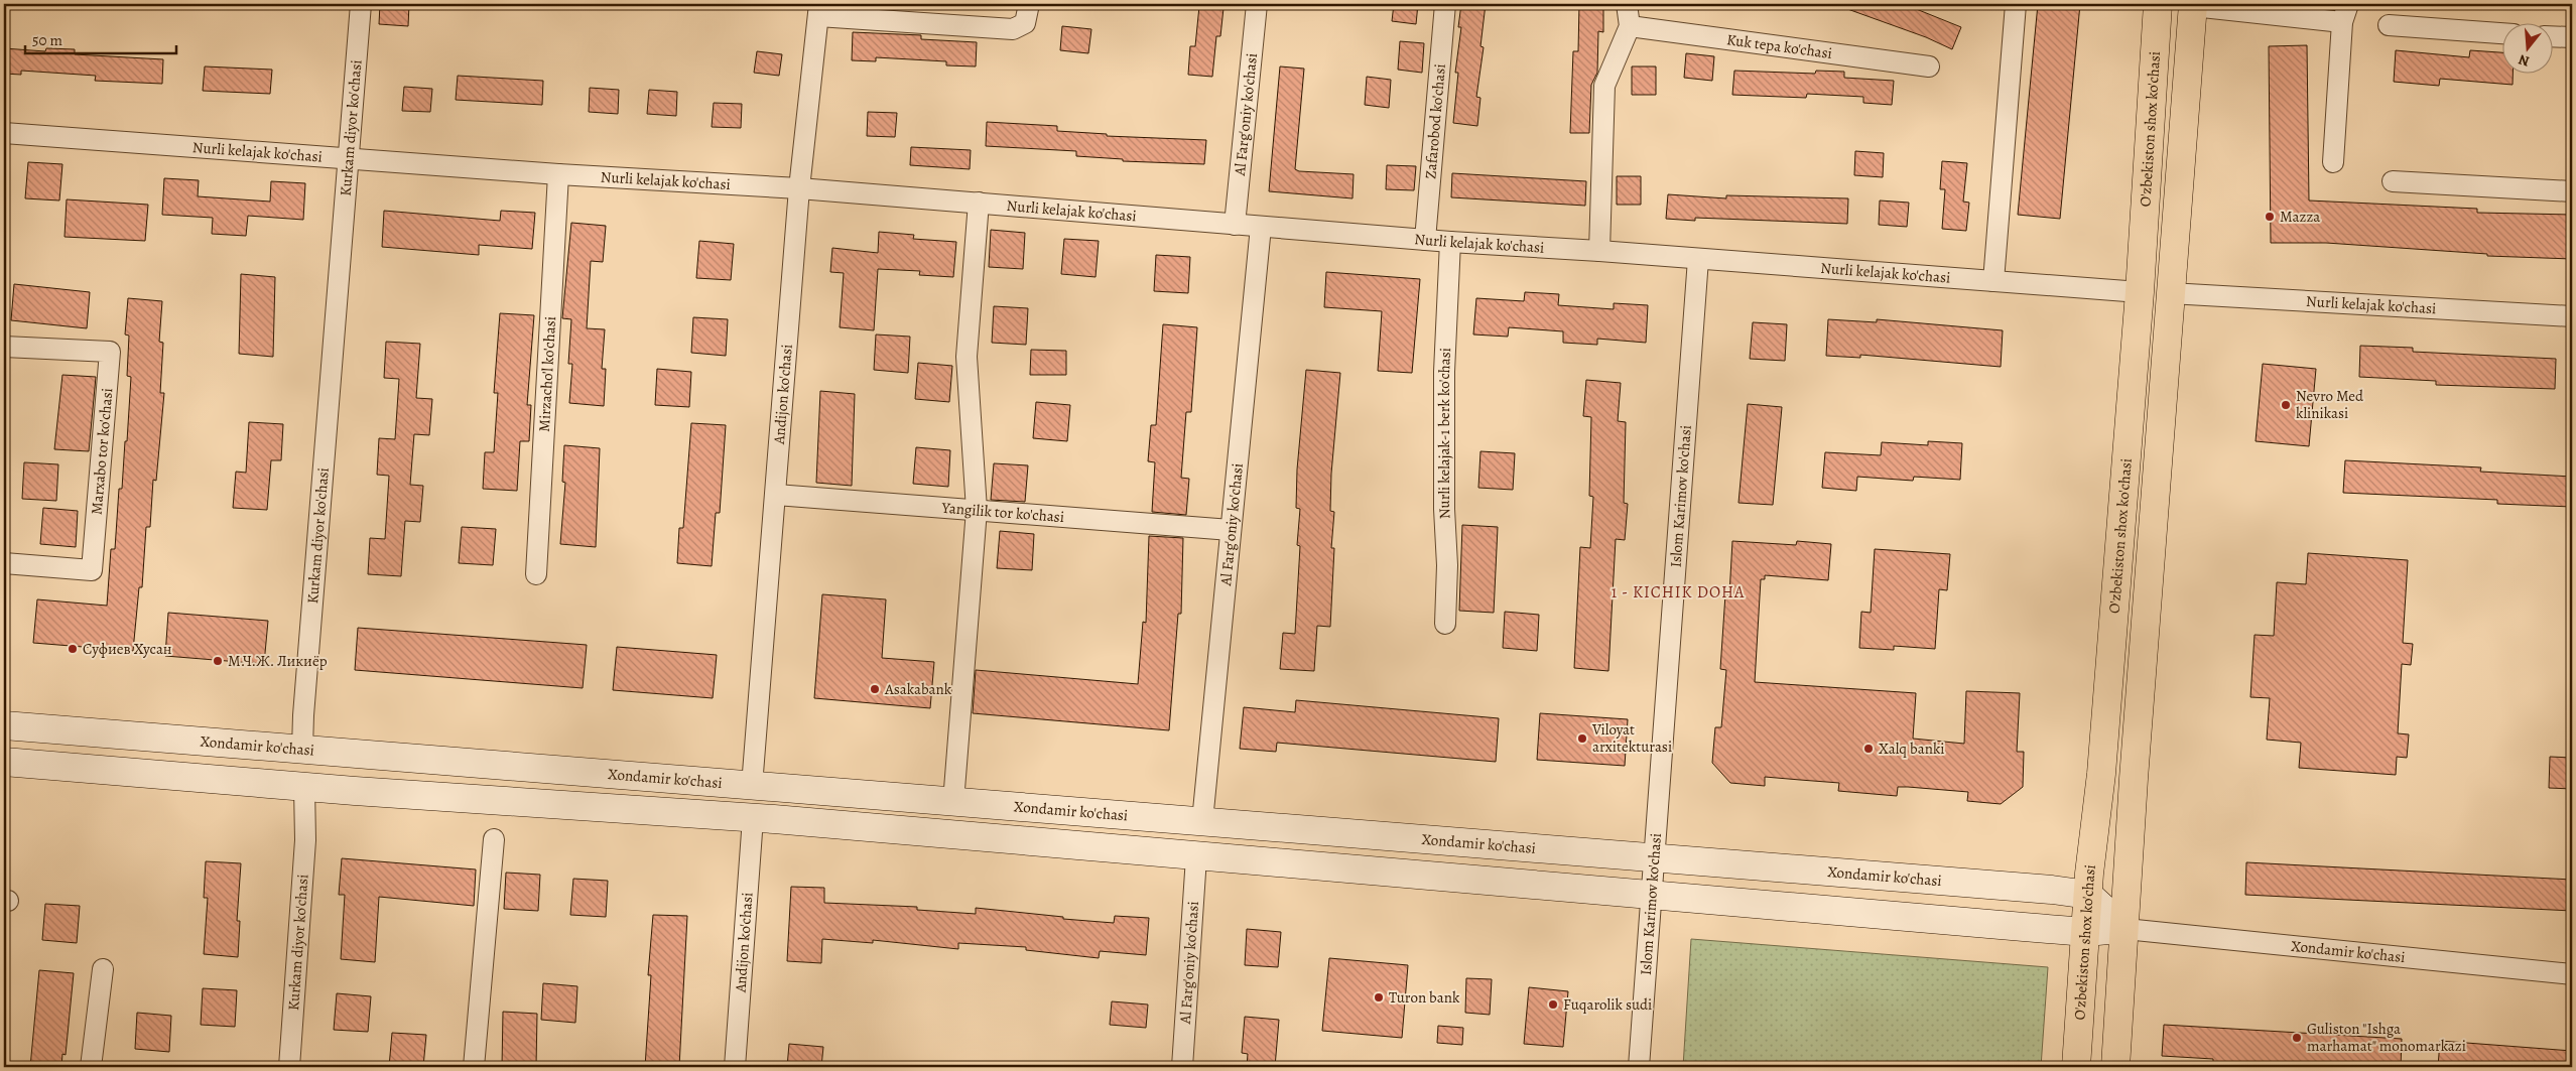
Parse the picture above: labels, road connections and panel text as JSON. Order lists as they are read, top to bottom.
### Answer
{
  "streets": {
    "main road": ["Kurkam diyor ko'chasi", "O'zbekiston shox ko'chasi", "Xondamir ko'chasi"],
    "street": [
      "Kuk tepa ko'chasi",
      "Al Farg'oniy ko'chasi",
      "Zafarobod ko'chasi",
      "Nurli kelajak ko'chasi",
      "Mirzacho'l ko'chasi",
      "Andijon ko'chasi",
      "Nurli kelajak-1 berk ko'chasi",
      "Marxabo tor ko'chasi",
      "Islom Karimov ko'chasi",
      "Yangilik tor ko'chasi"
    ]
  },
  "crossings": [
    ["Al Farg'oniy ko'chasi", "Nurli kelajak ko'chasi"],
    ["Al Farg'oniy ko'chasi", "Yangilik tor ko'chasi"],
    ["Al Farg'oniy ko'chasi", "Xondamir ko'chasi"],
    ["Zafarobod ko'chasi", "Nurli kelajak ko'chasi"],
    ["Kurkam diyor ko'chasi", "Nurli kelajak ko'chasi"],
    ["Kurkam diyor ko'chasi", "Xondamir ko'chasi"],
    ["O'zbekiston shox ko'chasi", "Nurli kelajak ko'chasi"],
    ["O'zbekiston shox ko'chasi", "Xondamir ko'chasi"],
    ["Nurli kelajak ko'chasi", "Mirzacho'l ko'chasi"],
    ["Nurli kelajak ko'chasi", "Andijon ko'chasi"],
    ["Nurli kelajak ko'chasi", "Nurli kelajak-1 berk ko'chasi"],
    ["Nurli kelajak ko'chasi", "Islom Karimov ko'chasi"],
    ["Andijon ko'chasi", "Yangilik tor ko'chasi"],
    ["Andijon ko'chasi", "Xondamir ko'chasi"],
    ["Islom Karimov ko'chasi", "Xondamir ko'chasi"]
  ],
  "districts": ["1 - KICHIK DOHA"],
  "places": [
    "Mazza",
    "Nevro Med klinikasi",
    "Суфиев Хусан",
    "М.Ч.Ж. Ликиёр",
    "Asakabank",
    "Viloyat arxitekturasi",
    "Xalq banki",
    "Turon bank",
    "Fuqarolik sudi",
    "Guliston \"Ishga marhamat\" monomarkazi"
  ],
  "scale_bar": "50 m",
  "north": "bottom"
}
